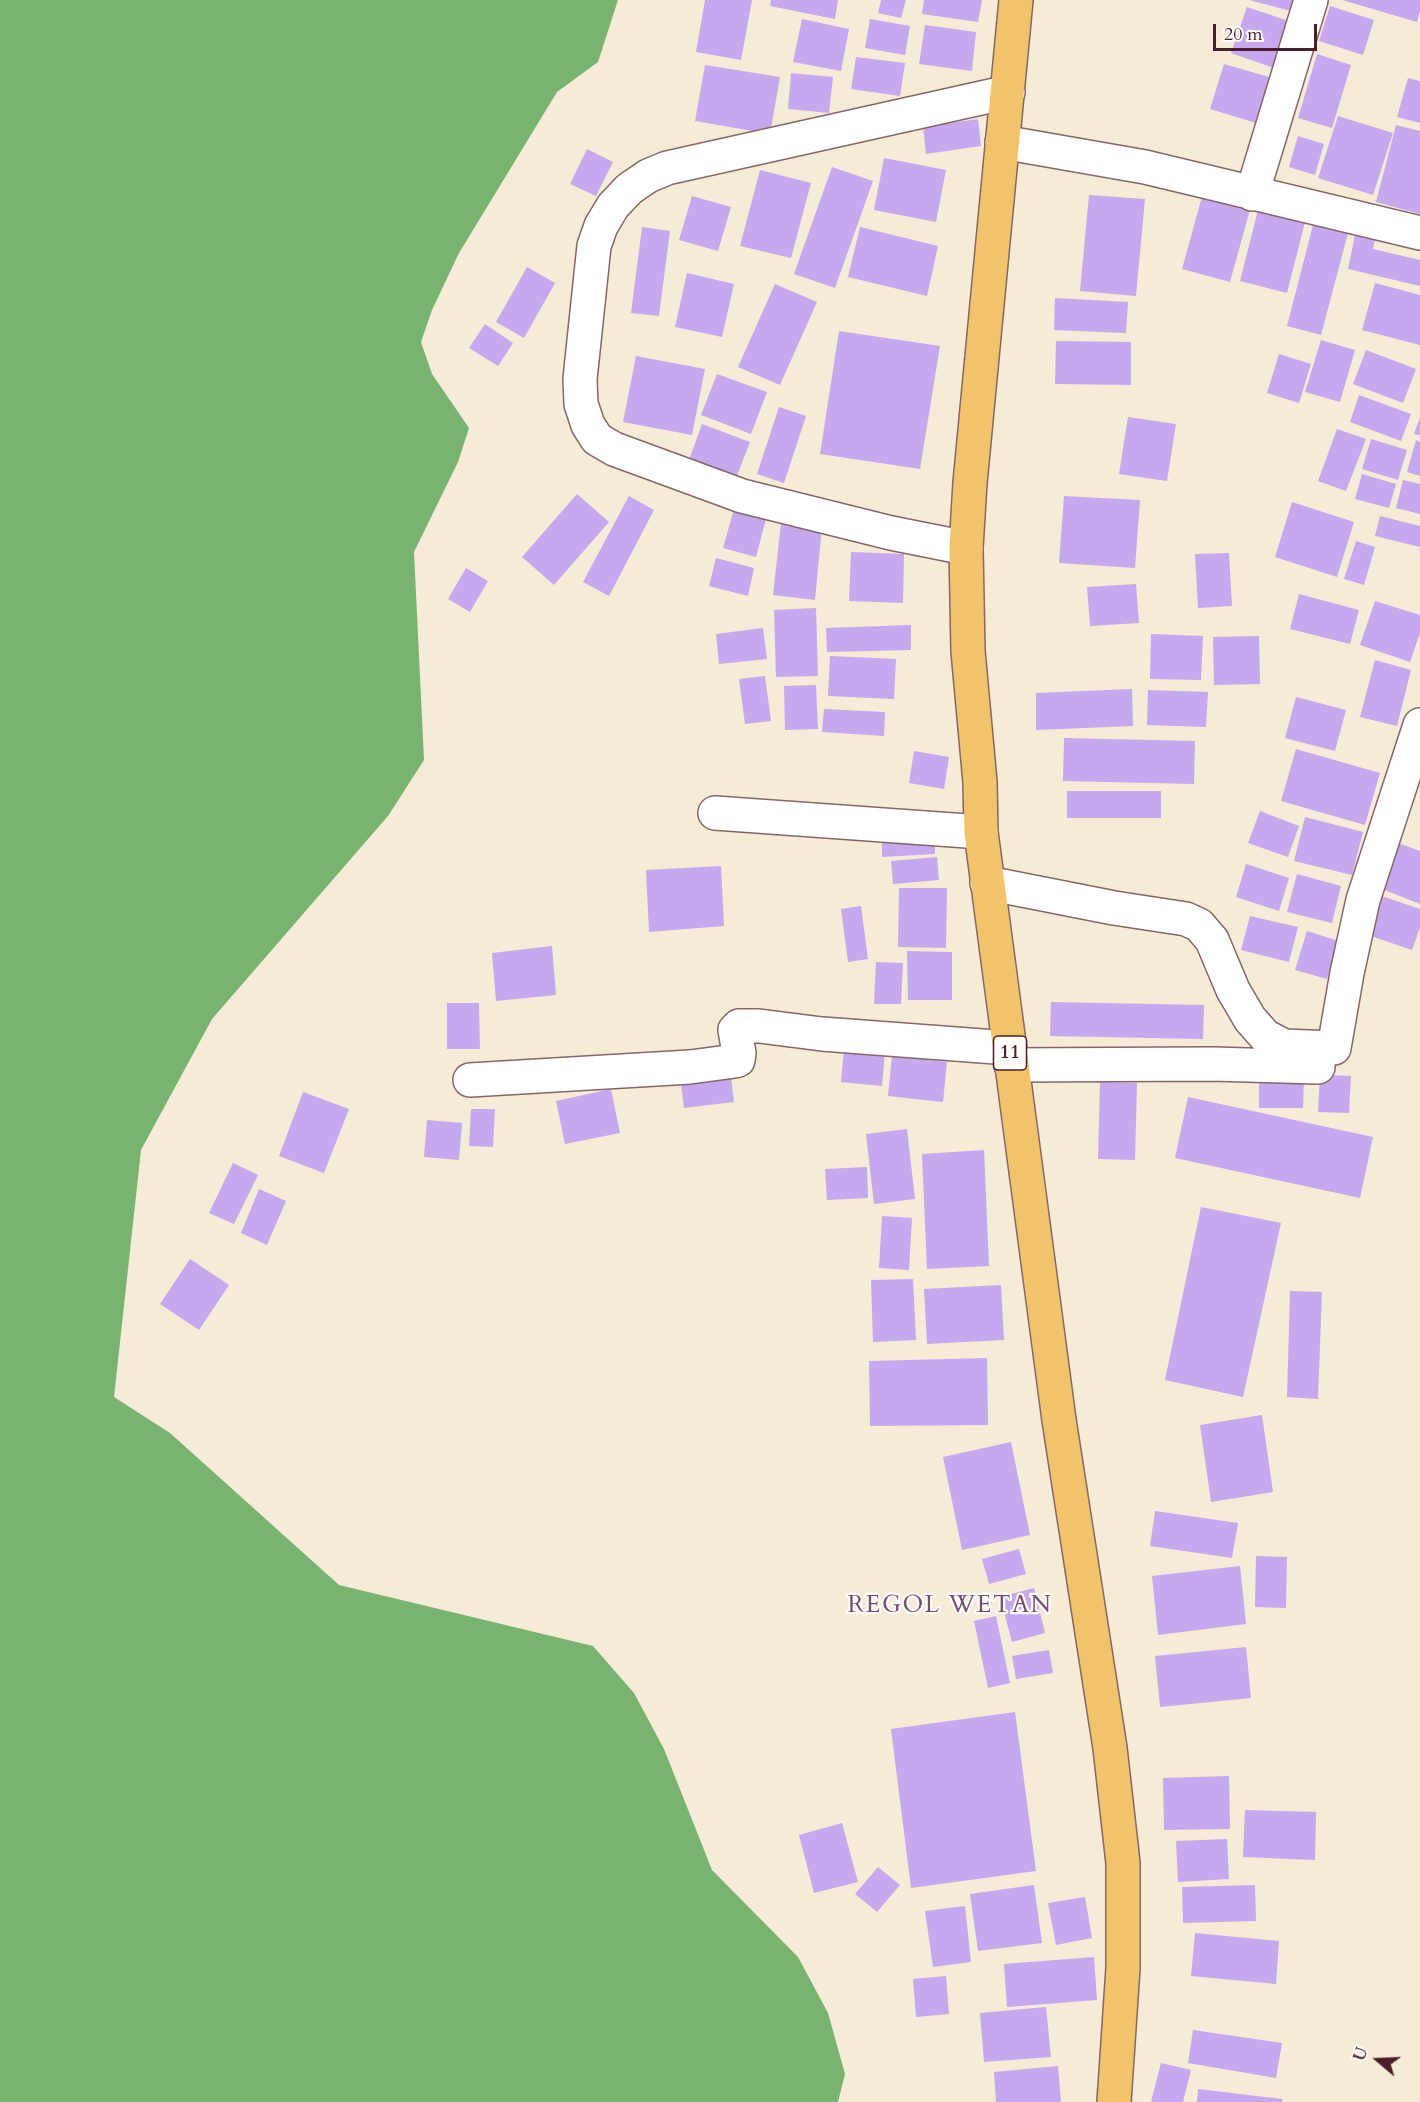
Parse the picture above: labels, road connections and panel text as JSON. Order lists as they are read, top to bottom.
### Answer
{
  "streets": {
    "highway": ["11"]
  },
  "districts": ["REGOL WETAN"],
  "scale_bar": "20 m",
  "north": "left"
}
